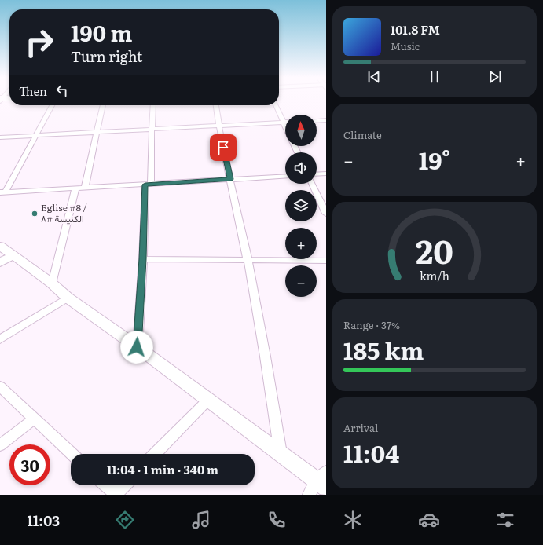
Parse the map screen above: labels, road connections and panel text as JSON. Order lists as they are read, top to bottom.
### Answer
{
  "places": ["Eglise #8 / الكنيسة #٨"],
  "north": "top",
  "page": {
    "turn": ["190 m", "Turn right"],
    "song": ["101.8 FM", "Music"],
    "then": "Then",
    "tile": [
      "Climate",
      ["Range · 37%", "185 km"],
      ["Arrival", "11:04"]
    ],
    "map_buttons": ["+", "−"],
    "heat": ["−", "19°", "+"],
    "limit": "30",
    "trip": "11:04 · 1 min · 340 m",
    "tabs": "11:03",
    "gauge": ["20", "km/h"]
  }
}
